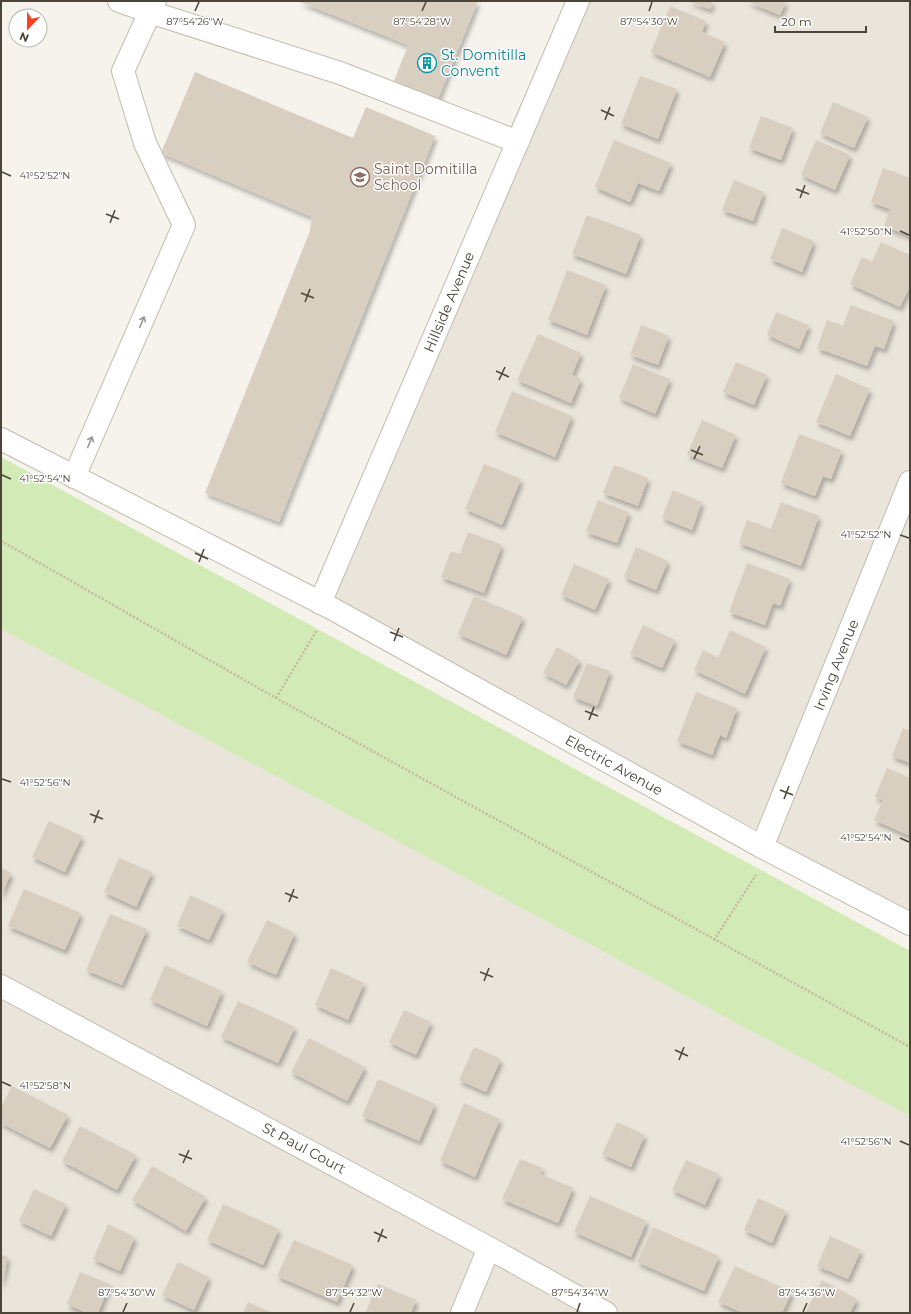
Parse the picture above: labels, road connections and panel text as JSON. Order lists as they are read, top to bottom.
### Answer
{
  "streets": {
    "street": [
      "Hillside Avenue",
      "Irving Avenue",
      "Electric Avenue",
      "St Paul Court"
    ]
  },
  "crossings": [
    ["Hillside Avenue", "Electric Avenue"],
    ["Irving Avenue", "Electric Avenue"]
  ],
  "places": {
    "building": ["St. Domitilla Convent"],
    "school or university": ["Saint Domitilla School"]
  },
  "scale_bar": "20 m",
  "north": "bottom",
  "coordinates": [
    "87°54'26\"W",
    "87°54'28\"W",
    "87°54'30\"W",
    "41°52'52\"N",
    "41°52'50\"N",
    "41°52'54\"N",
    "41°52'56\"N",
    "41°52'58\"N",
    "87°54'32\"W",
    "87°54'34\"W",
    "87°54'36\"W"
  ]
}
